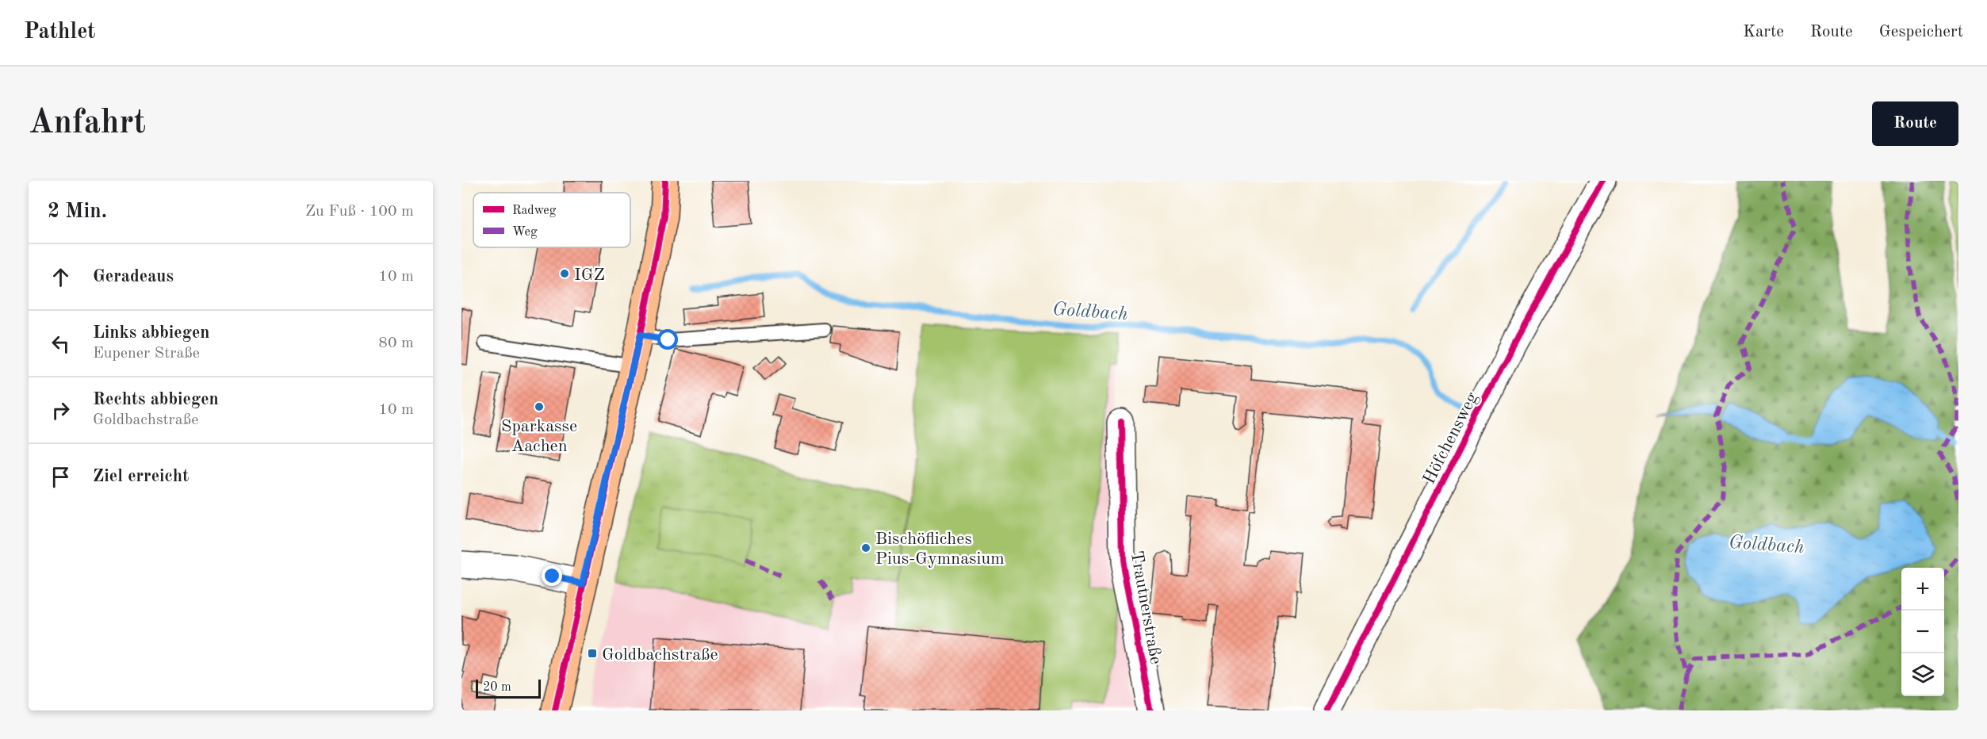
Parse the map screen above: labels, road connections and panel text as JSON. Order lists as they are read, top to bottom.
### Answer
{
  "streets": {
    "street": ["Höfchensweg", "Trautnerstraße"]
  },
  "water": ["Goldbach"],
  "places": {
    "other": ["IGZ", "Sparkasse Aachen", "Bischöfliches Pius-Gymnasium"],
    "transit": ["Goldbachstraße"]
  },
  "legend": ["Radweg", "Weg"],
  "scale_bar": "20 m",
  "page": {
    "header": "Pathlet",
    "nav": ["Karte", "Route", "Gespeichert"],
    "buttons": "Route",
    "title": "Anfahrt",
    "heading": ["2 Min.", "Zu Fuß · 100 m"],
    "list": [
      ["Geradeaus", "10 m"],
      ["Links abbiegen", "Eupener Straße", "80 m"],
      ["Rechts abbiegen", "Goldbachstraße", "10 m"],
      "Ziel erreicht"
    ],
    "map_buttons": ["+", "−"],
    "scale": "20 m"
  }
}
